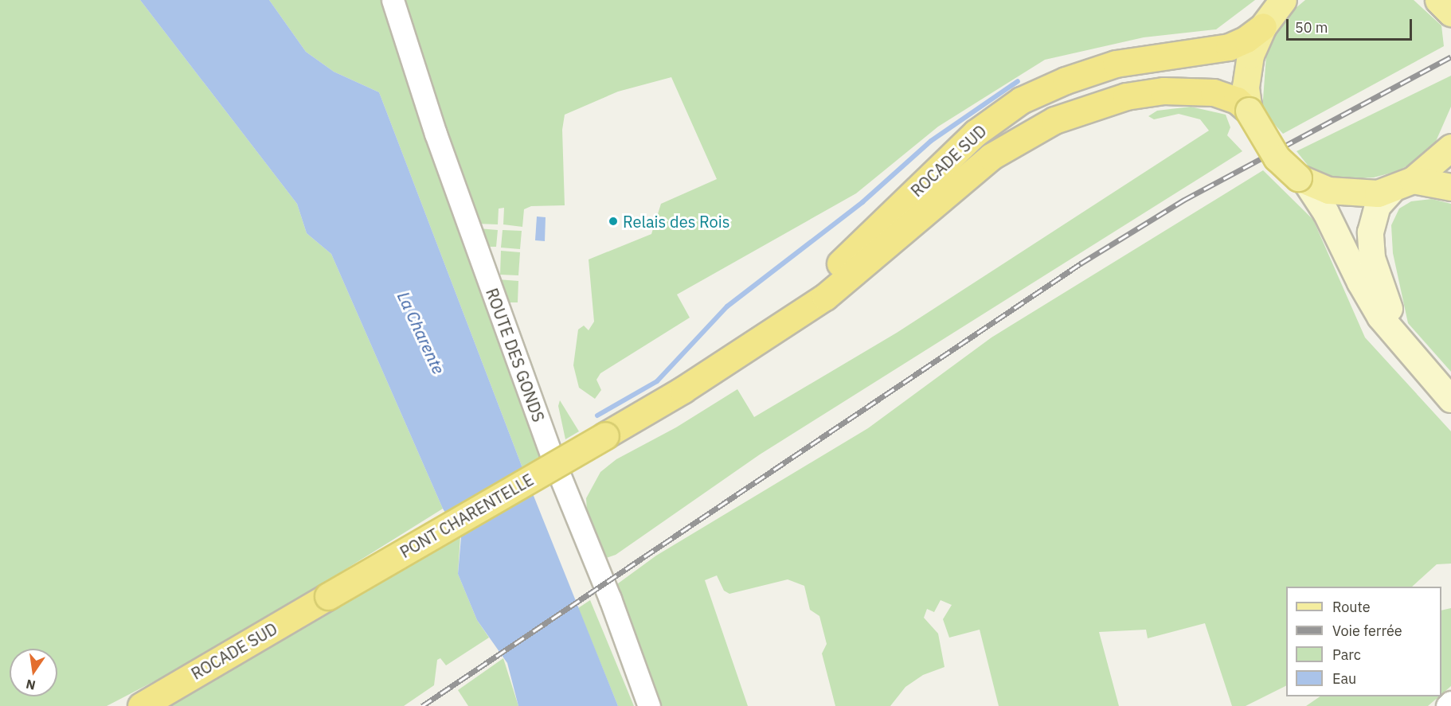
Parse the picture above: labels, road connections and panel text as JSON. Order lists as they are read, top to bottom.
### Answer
{
  "streets": {
    "highway": ["ROCADE SUD", "PONT CHARENTELLE"],
    "street": ["ROUTE DES GONDS"]
  },
  "crossings": [
    ["ROCADE SUD", "PONT CHARENTELLE"]
  ],
  "water": ["La Charente"],
  "places": ["Relais des Rois"],
  "legend": [
    "Route",
    "Voie ferrée",
    "Parc",
    "Eau"
  ],
  "scale_bar": "50 m",
  "north": "bottom"
}
